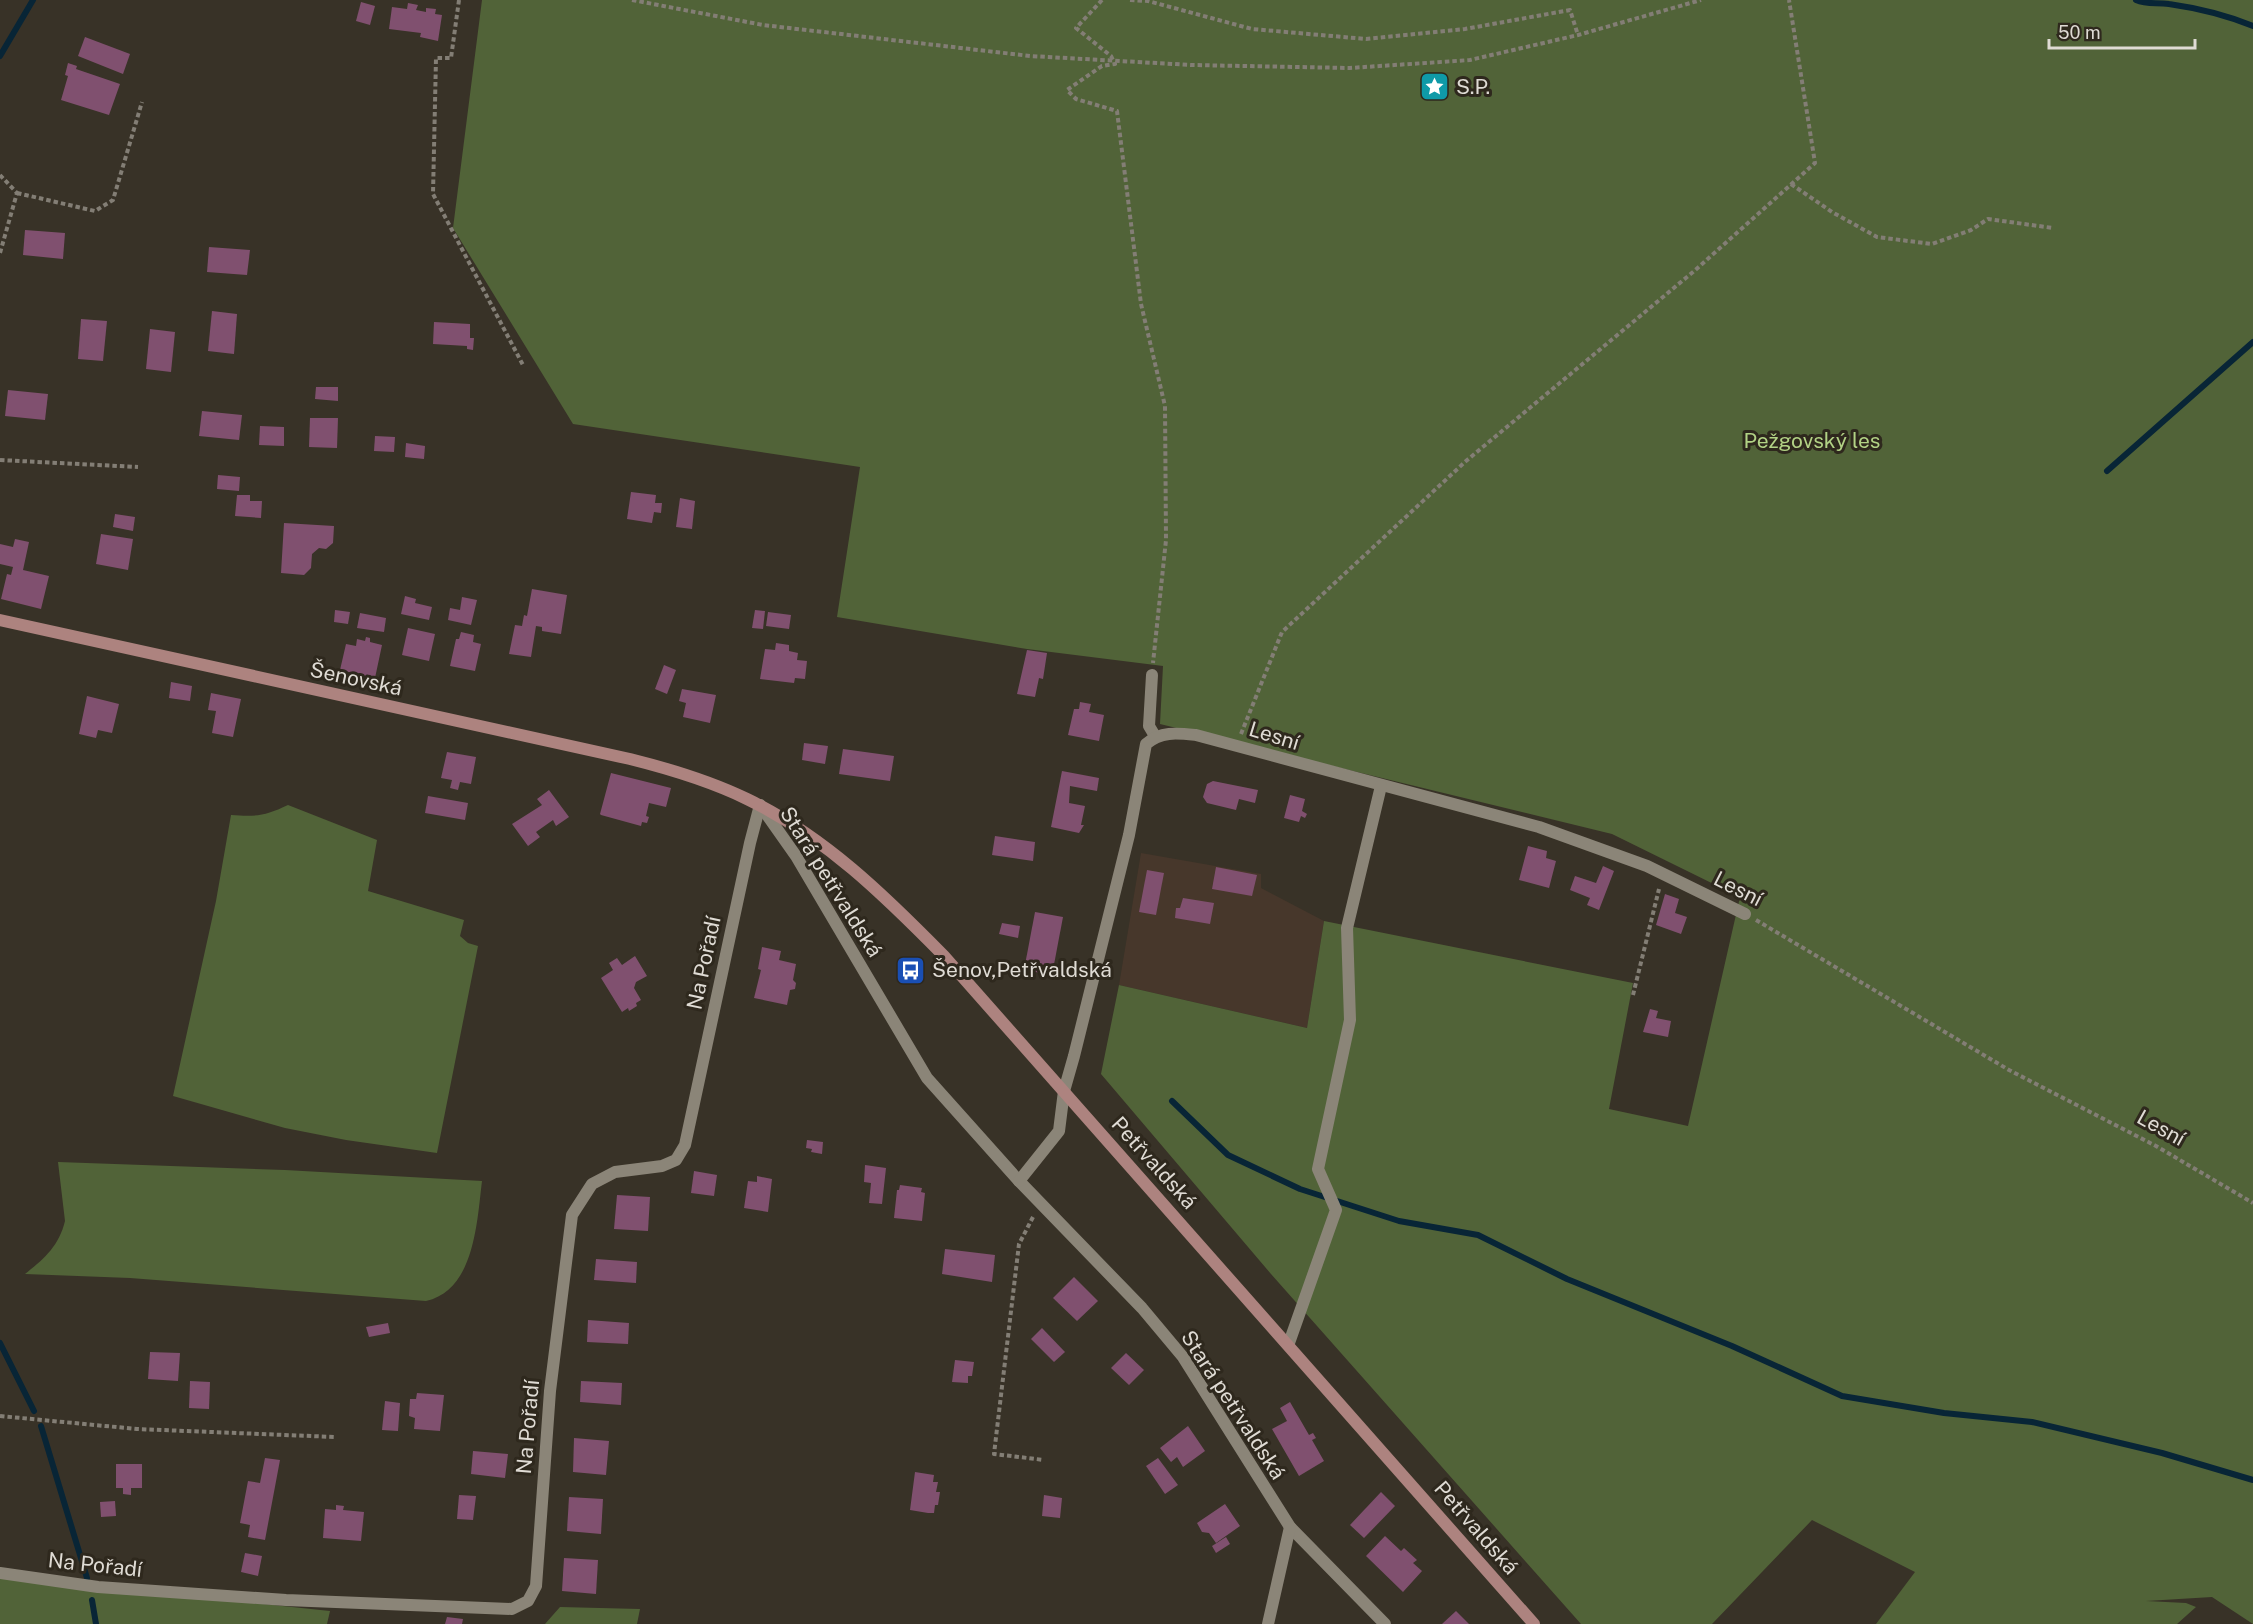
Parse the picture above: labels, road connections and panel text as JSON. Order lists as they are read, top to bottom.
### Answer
{
  "streets": {
    "main road": ["Šenovská", "Petřvaldská"],
    "street": ["Lesní", "Stará petřvaldská", "Na Pořadí"]
  },
  "crossings": [
    ["Šenovská", "Petřvaldská"],
    ["Stará petřvaldská", "Na Pořadí"],
    ["Stará petřvaldská", "Petřvaldská"],
    ["Na Pořadí", "Petřvaldská"]
  ],
  "parks": ["Pežgovský les"],
  "places": {
    "place": ["S.P."],
    "bus stop": ["Šenov,Petřvaldská"]
  },
  "scale_bar": "50 m"
}
